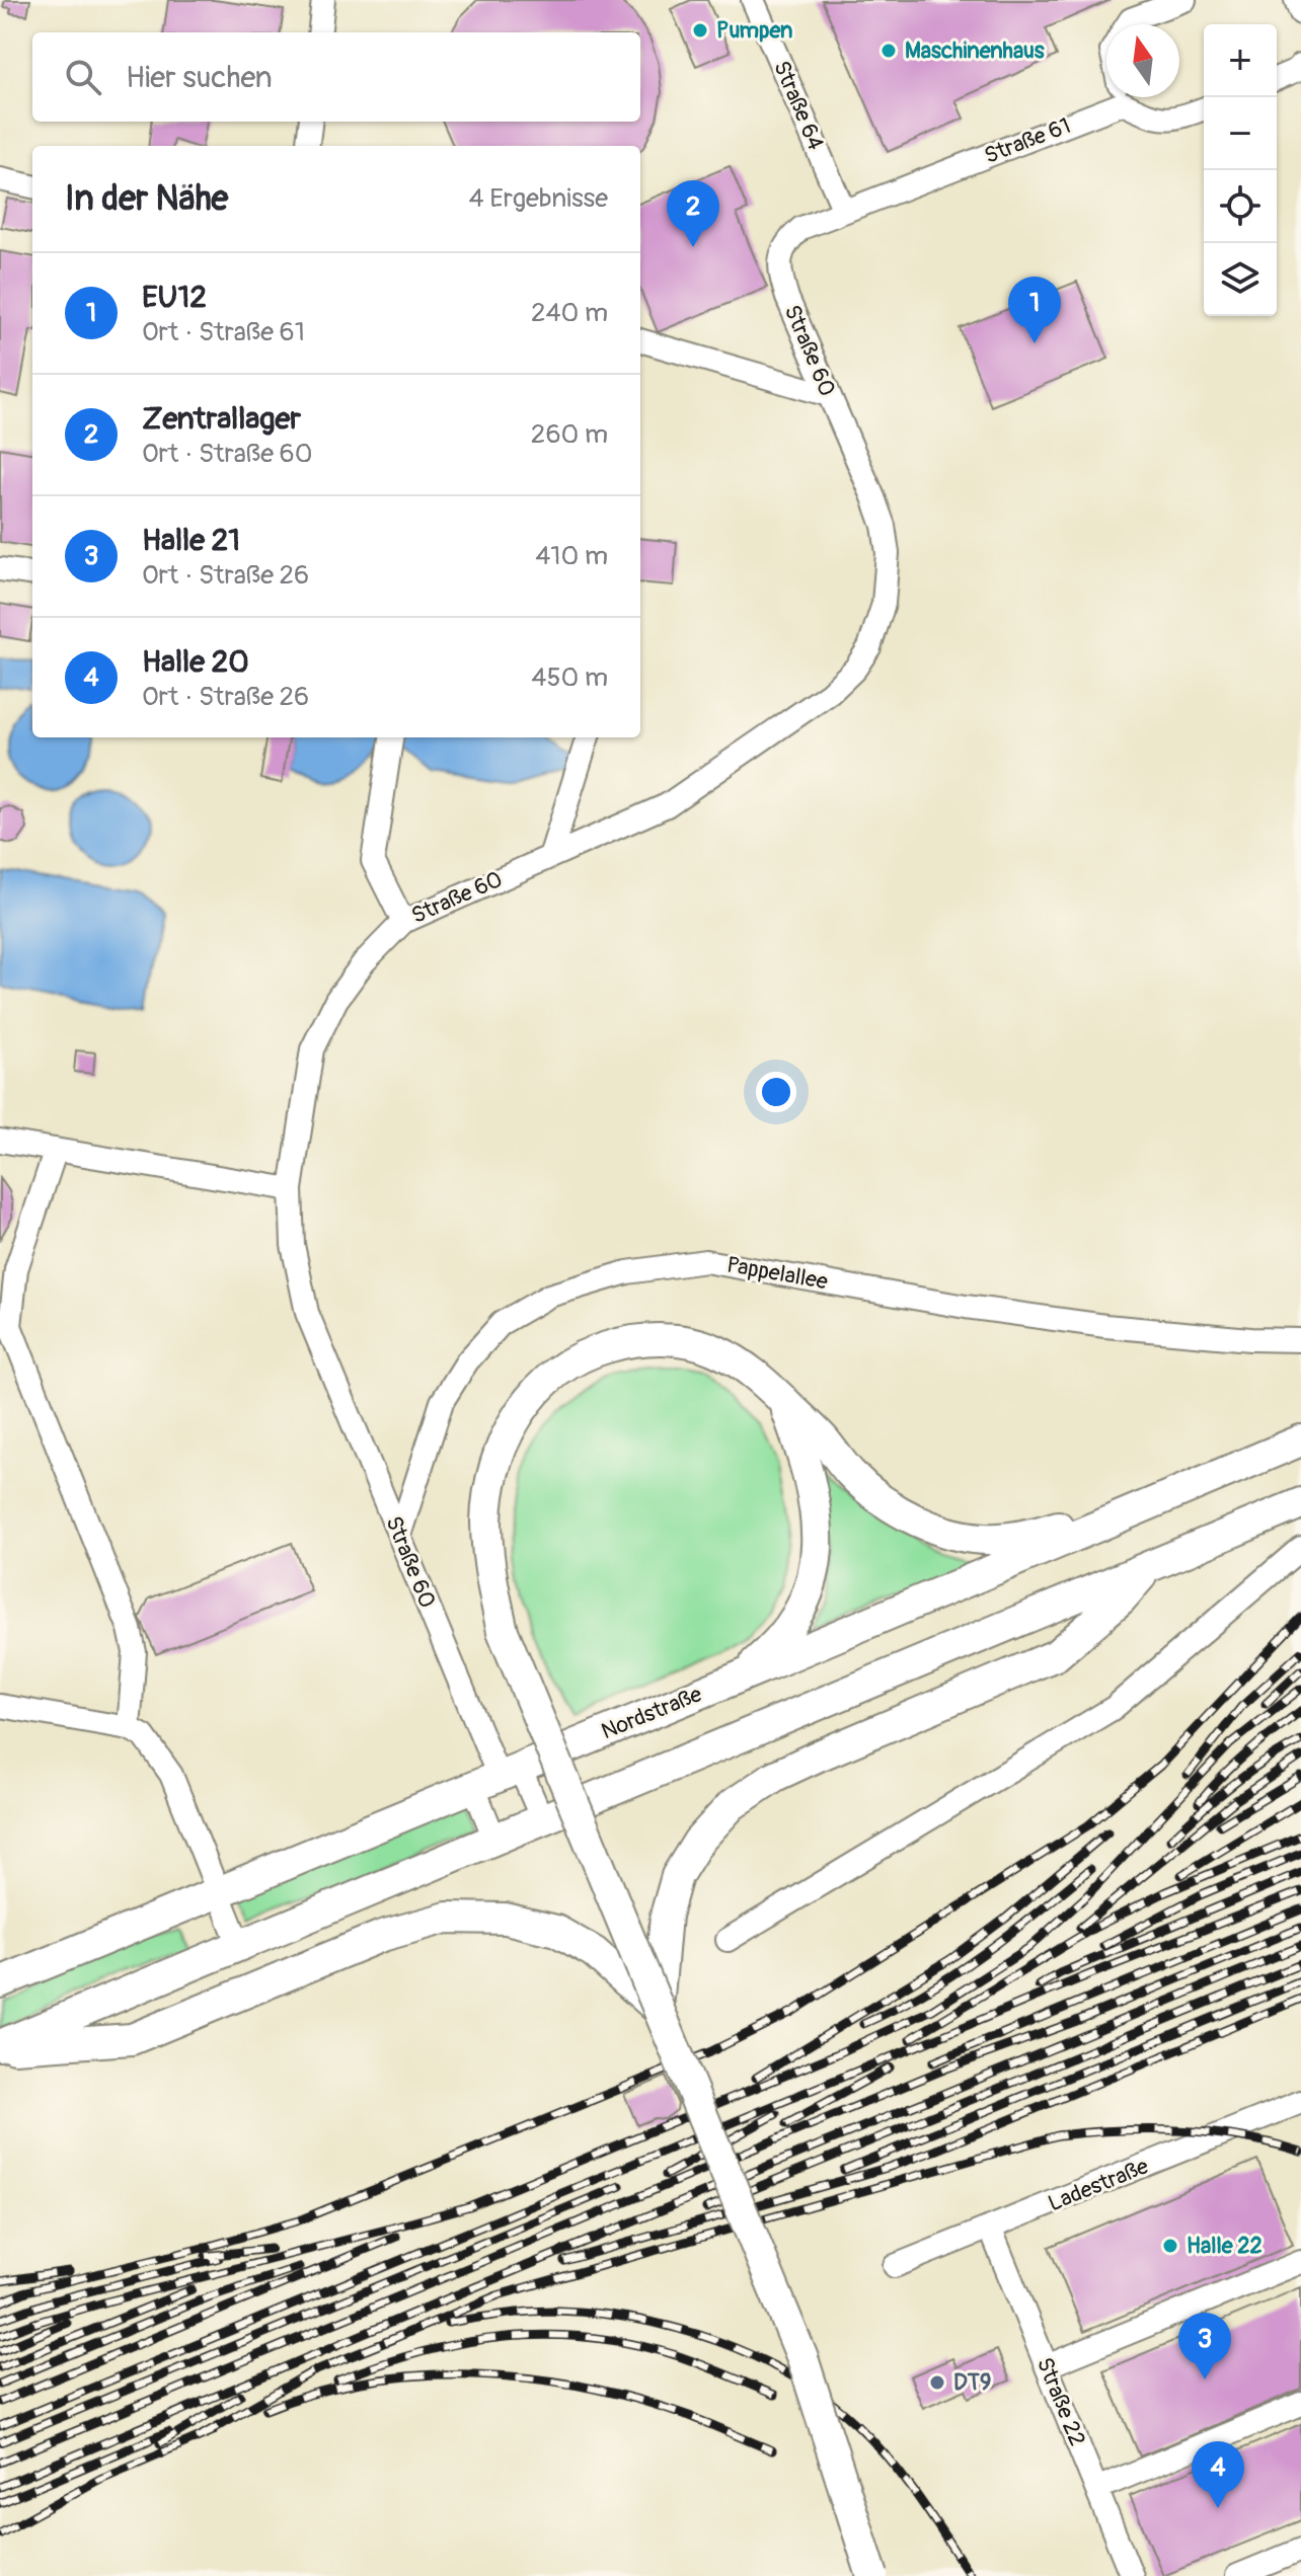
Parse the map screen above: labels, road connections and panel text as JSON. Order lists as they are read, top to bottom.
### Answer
{
  "streets": {
    "street": [
      "Straße 64",
      "Straße 61",
      "Straße 60",
      "Pappelallee",
      "Nordstraße",
      "Ladestraße",
      "Straße 22"
    ]
  },
  "crossings": [
    ["Straße 64", "Straße 61"],
    ["Straße 64", "Straße 60"],
    ["Straße 61", "Straße 60"],
    ["Straße 60", "Pappelallee"],
    ["Straße 60", "Nordstraße"],
    ["Ladestraße", "Straße 22"]
  ],
  "places": [
    "Pumpen",
    "Maschinenhaus",
    "Halle 22",
    "DT9"
  ],
  "north": "top",
  "page": {
    "map_buttons": ["+", "−"],
    "search": "Hier suchen",
    "heading": ["In der Nähe", "4 Ergebnisse"],
    "pins": [
      "2",
      "1",
      "3",
      "4"
    ],
    "list": [
      {
        "mark": "1",
        "name": "EU12",
        "note": "Ort · Straße 61",
        "value": "240 m"
      },
      {
        "mark": "2",
        "name": "Zentrallager",
        "note": "Ort · Straße 60",
        "value": "260 m"
      },
      {
        "mark": "3",
        "name": "Halle 21",
        "note": "Ort · Straße 26",
        "value": "410 m"
      },
      {
        "mark": "4",
        "name": "Halle 20",
        "note": "Ort · Straße 26",
        "value": "450 m"
      }
    ]
  }
}
